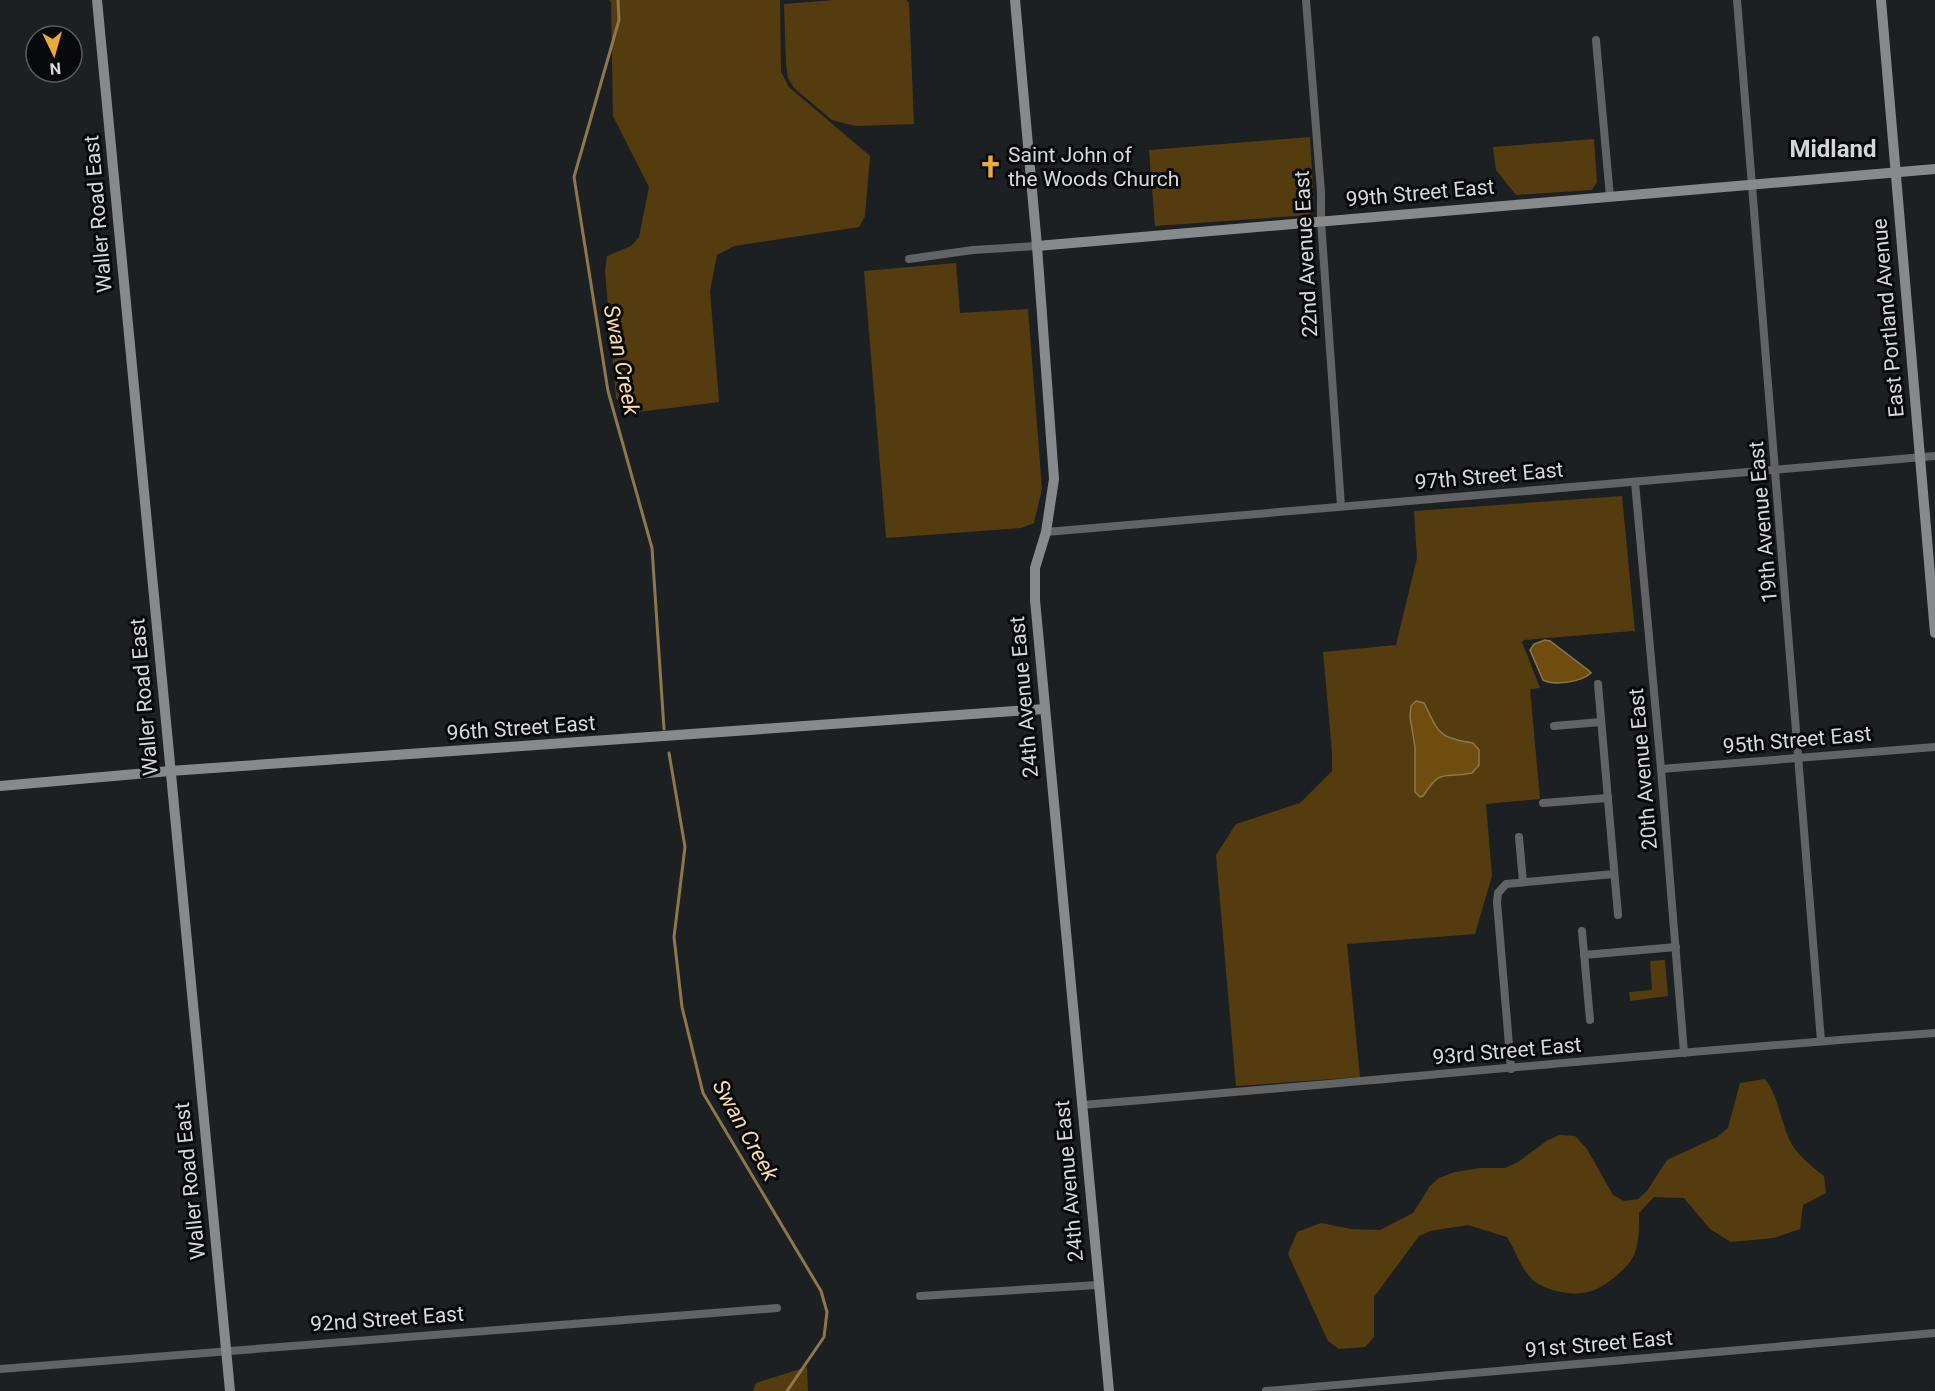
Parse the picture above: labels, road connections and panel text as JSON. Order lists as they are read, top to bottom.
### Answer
{
  "streets": {
    "street": [
      "99th Street East",
      "Waller Road East",
      "22nd Avenue East",
      "East Portland Avenue",
      "97th Street East",
      "19th Avenue East",
      "24th Avenue East",
      "96th Street East",
      "95th Street East",
      "20th Avenue East",
      "93rd Street East",
      "92nd Street East",
      "91st Street East"
    ]
  },
  "crossings": [
    ["99th Street East", "22nd Avenue East"],
    ["99th Street East", "East Portland Avenue"],
    ["99th Street East", "19th Avenue East"],
    ["99th Street East", "24th Avenue East"],
    ["Waller Road East", "96th Street East"],
    ["Waller Road East", "92nd Street East"],
    ["22nd Avenue East", "97th Street East"],
    ["East Portland Avenue", "97th Street East"],
    ["97th Street East", "19th Avenue East"],
    ["97th Street East", "24th Avenue East"],
    ["97th Street East", "20th Avenue East"],
    ["19th Avenue East", "95th Street East"],
    ["19th Avenue East", "93rd Street East"],
    ["24th Avenue East", "96th Street East"],
    ["24th Avenue East", "93rd Street East"],
    ["95th Street East", "20th Avenue East"],
    ["20th Avenue East", "93rd Street East"]
  ],
  "districts": ["Midland"],
  "water": ["Swan Creek"],
  "places": {
    "church": ["Saint John of the Woods Church"]
  },
  "north": "bottom"
}
